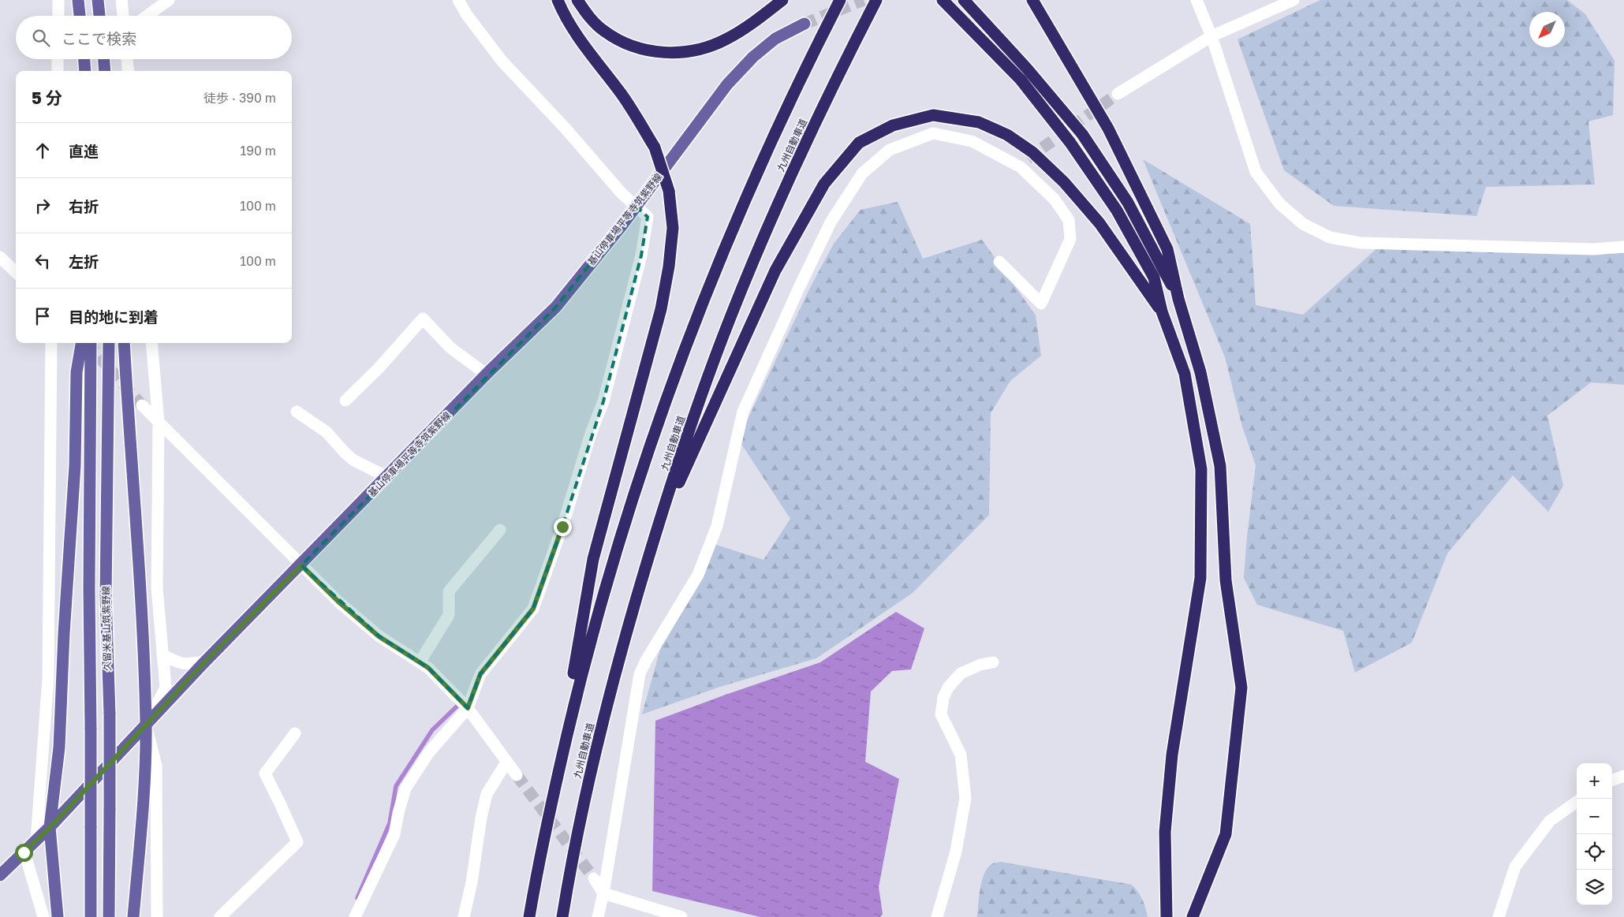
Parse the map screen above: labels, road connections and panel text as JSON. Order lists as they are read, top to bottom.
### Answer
{
  "streets": {
    "highway": ["九州自動車道"],
    "main road": ["基山停車場平等寺筑紫野線", "久留米基山筑紫野線"]
  },
  "north": "bottom left",
  "page": {
    "search": "ここで検索",
    "heading": ["5 分", "徒歩 · 390 m"],
    "list": [
      ["直進", "190 m"],
      ["右折", "100 m"],
      ["左折", "100 m"],
      "目的地に到着"
    ],
    "map_buttons": ["+", "−"]
  }
}
